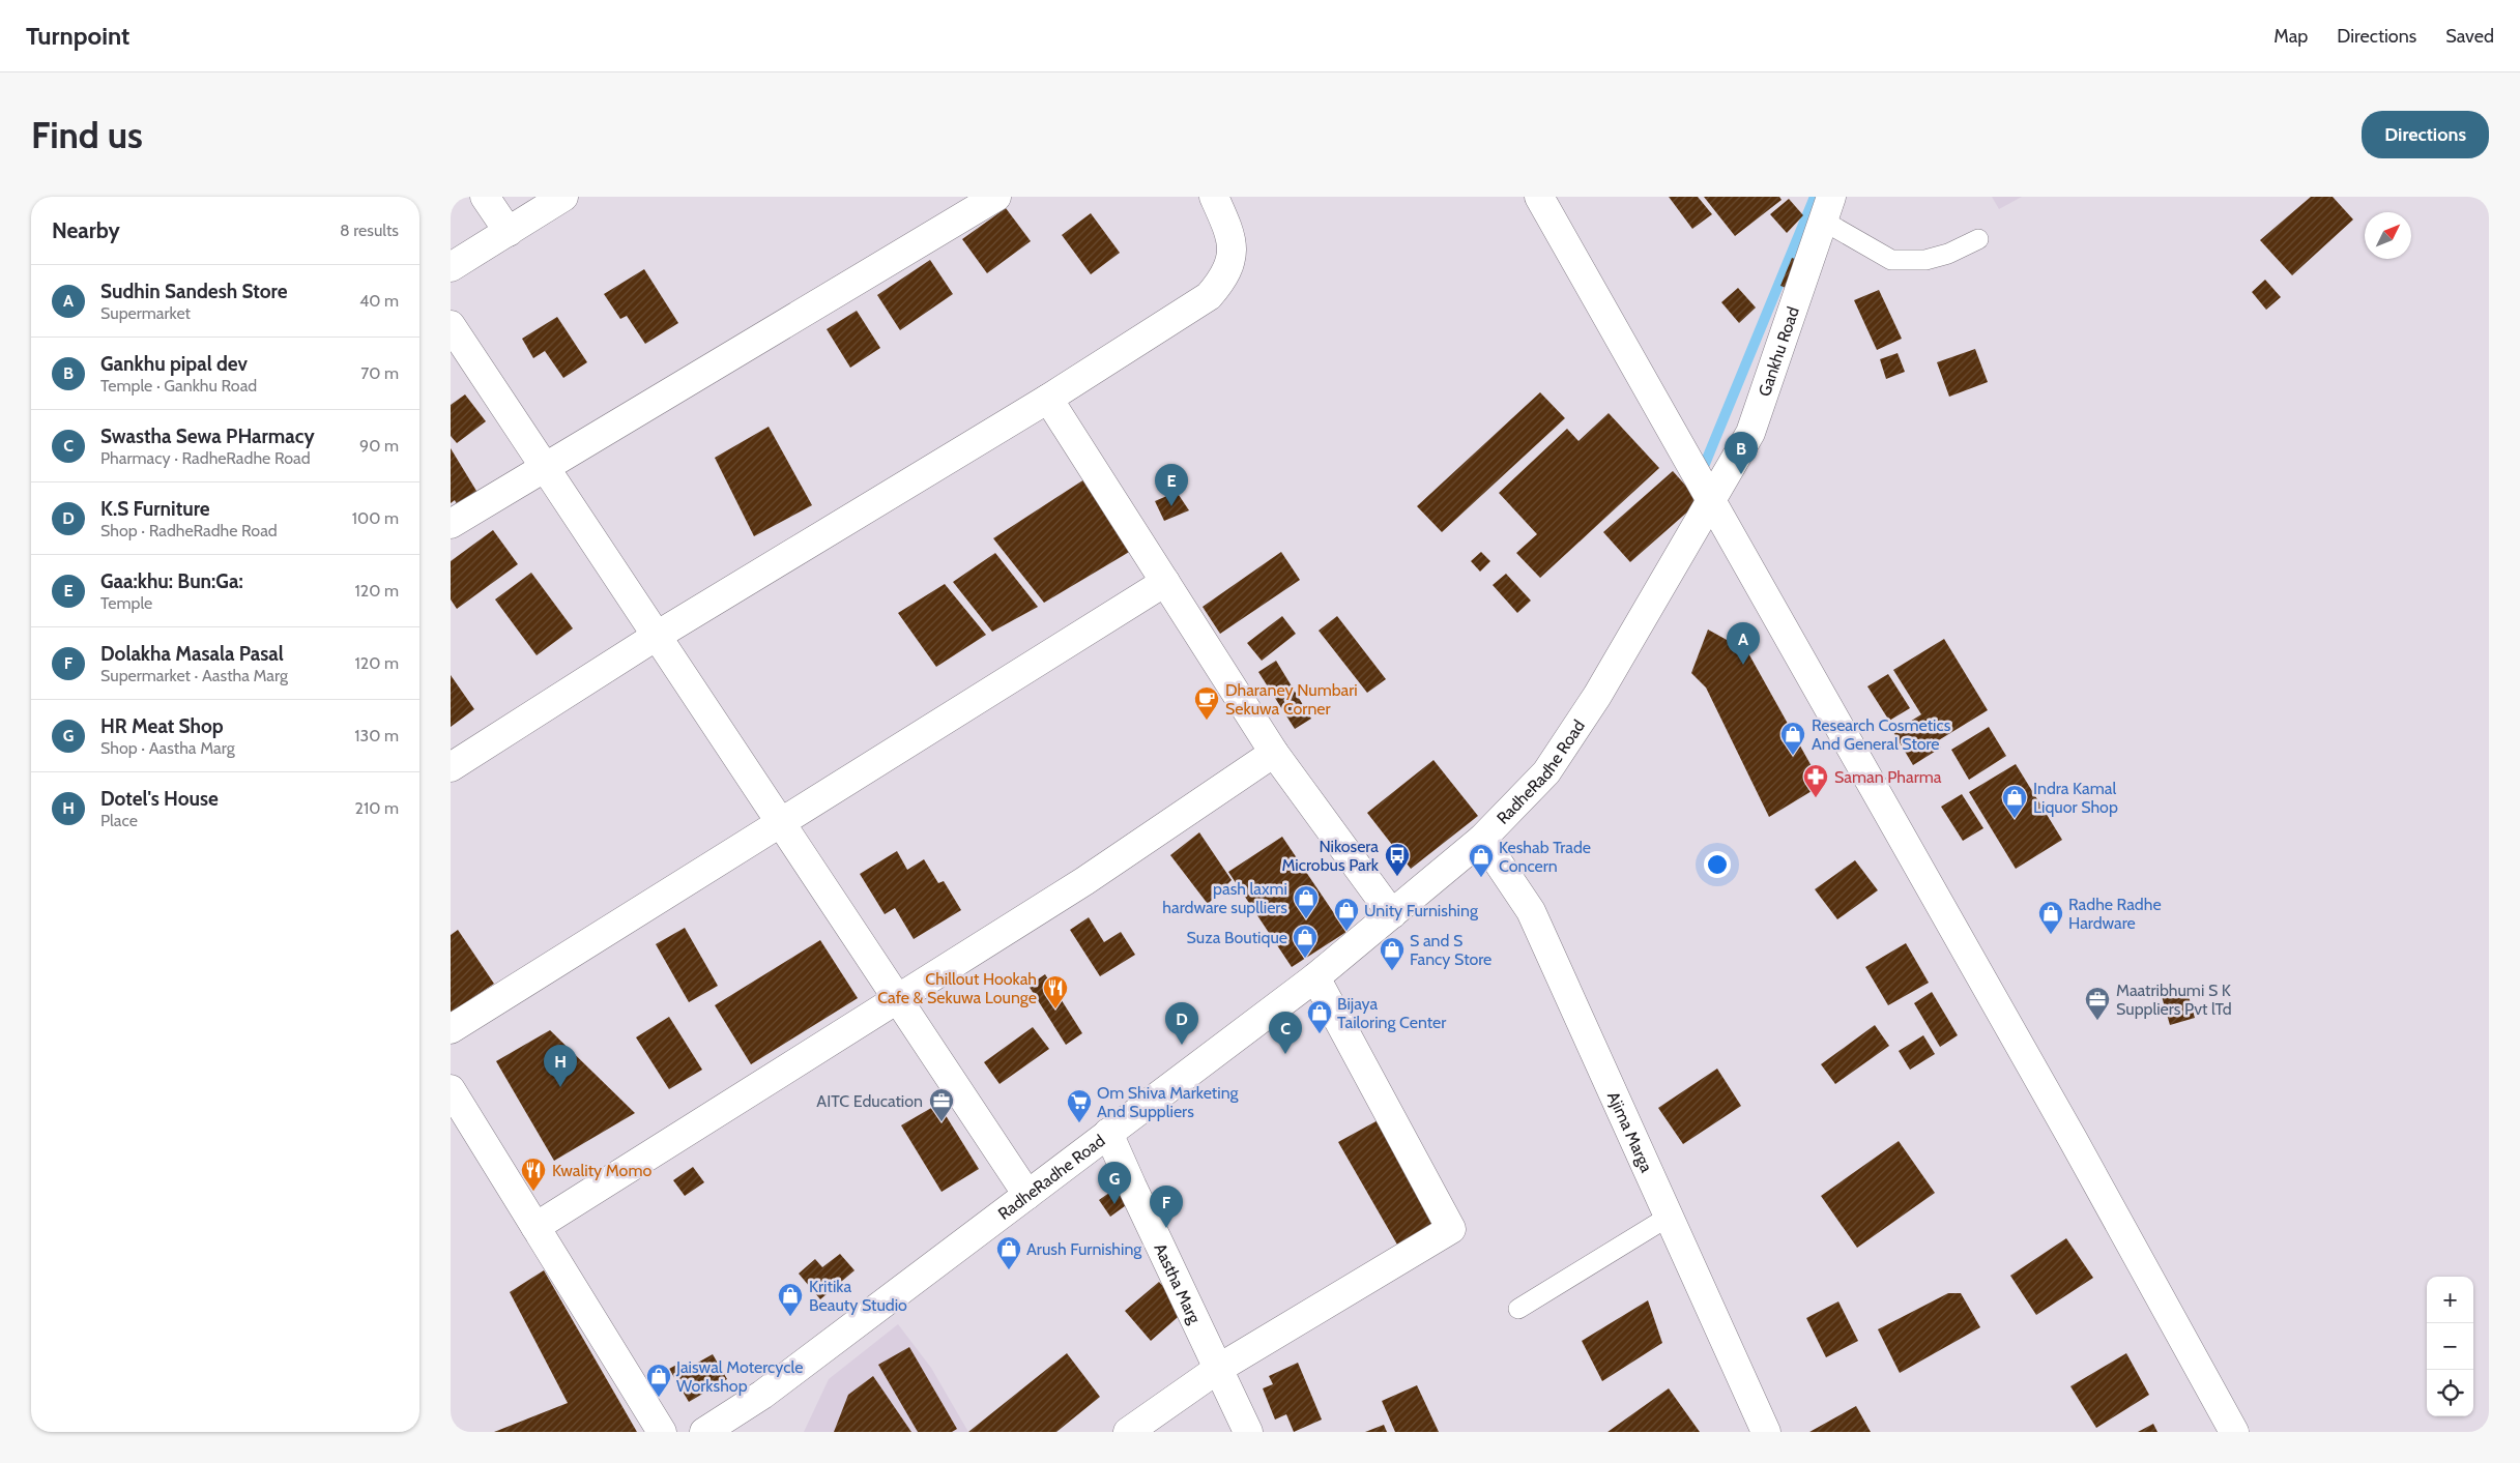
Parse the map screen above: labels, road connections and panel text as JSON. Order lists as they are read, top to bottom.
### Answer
{
  "streets": {
    "street": [
      "Gankhu Road",
      "RadheRadhe Road",
      "Ajima Marga",
      "Aastha Marg"
    ]
  },
  "crossings": [
    ["Gankhu Road", "RadheRadhe Road"],
    ["RadheRadhe Road", "Ajima Marga"],
    ["RadheRadhe Road", "Aastha Marg"]
  ],
  "places": {
    "cafe": ["Dharaney Numbari Sekuwa Corner"],
    "shop": [
      "Research Cosmetics And General Store",
      "Indra Kamal Liquor Shop",
      "Keshab Trade Concern",
      "pash laxmi hardware suplliers",
      "Unity Furnishing",
      "Radhe Radhe Hardware",
      "Suza Boutique",
      "S and S Fancy Store",
      "Bijaya Tailoring Center",
      "Arush Furnishing",
      "Kritika Beauty Studio",
      "Jaiswal Motercycle Workshop"
    ],
    "pharmacy": ["Saman Pharma"],
    "bus stop": ["Nikosera Microbus Park"],
    "restaurant": ["Chillout Hookah Cafe & Sekuwa Lounge", "Kwality Momo"],
    "office": ["Maatribhumi S K Suppliers Pvt lTd", "AITC Education"],
    "supermarket": ["Om Shiva Marketing And Suppliers"]
  },
  "north": "top right",
  "page": {
    "header": "Turnpoint",
    "nav": ["Map", "Directions", "Saved"],
    "buttons": "Directions",
    "title": "Find us",
    "heading": ["Nearby", "8 results"],
    "list": [
      {
        "mark": "A",
        "name": "Sudhin Sandesh Store",
        "note": "Supermarket",
        "value": "40 m"
      },
      {
        "mark": "B",
        "name": "Gankhu pipal dev",
        "note": "Temple · Gankhu Road",
        "value": "70 m"
      },
      {
        "mark": "C",
        "name": "Swastha Sewa PHarmacy",
        "note": "Pharmacy · RadheRadhe Road",
        "value": "90 m"
      },
      {
        "mark": "D",
        "name": "K.S Furniture",
        "note": "Shop · RadheRadhe Road",
        "value": "100 m"
      },
      {
        "mark": "E",
        "name": "Gaa:khu: Bun:Ga:",
        "note": "Temple",
        "value": "120 m"
      },
      {
        "mark": "F",
        "name": "Dolakha Masala Pasal",
        "note": "Supermarket · Aastha Marg",
        "value": "120 m"
      },
      {
        "mark": "G",
        "name": "HR Meat Shop",
        "note": "Shop · Aastha Marg",
        "value": "130 m"
      },
      {
        "mark": "H",
        "name": "Dotel's House",
        "note": "Place",
        "value": "210 m"
      }
    ],
    "pins": [
      "B",
      "E",
      "A",
      "D",
      "C",
      "H",
      "G",
      "F"
    ],
    "map_buttons": ["+", "−"]
  }
}
